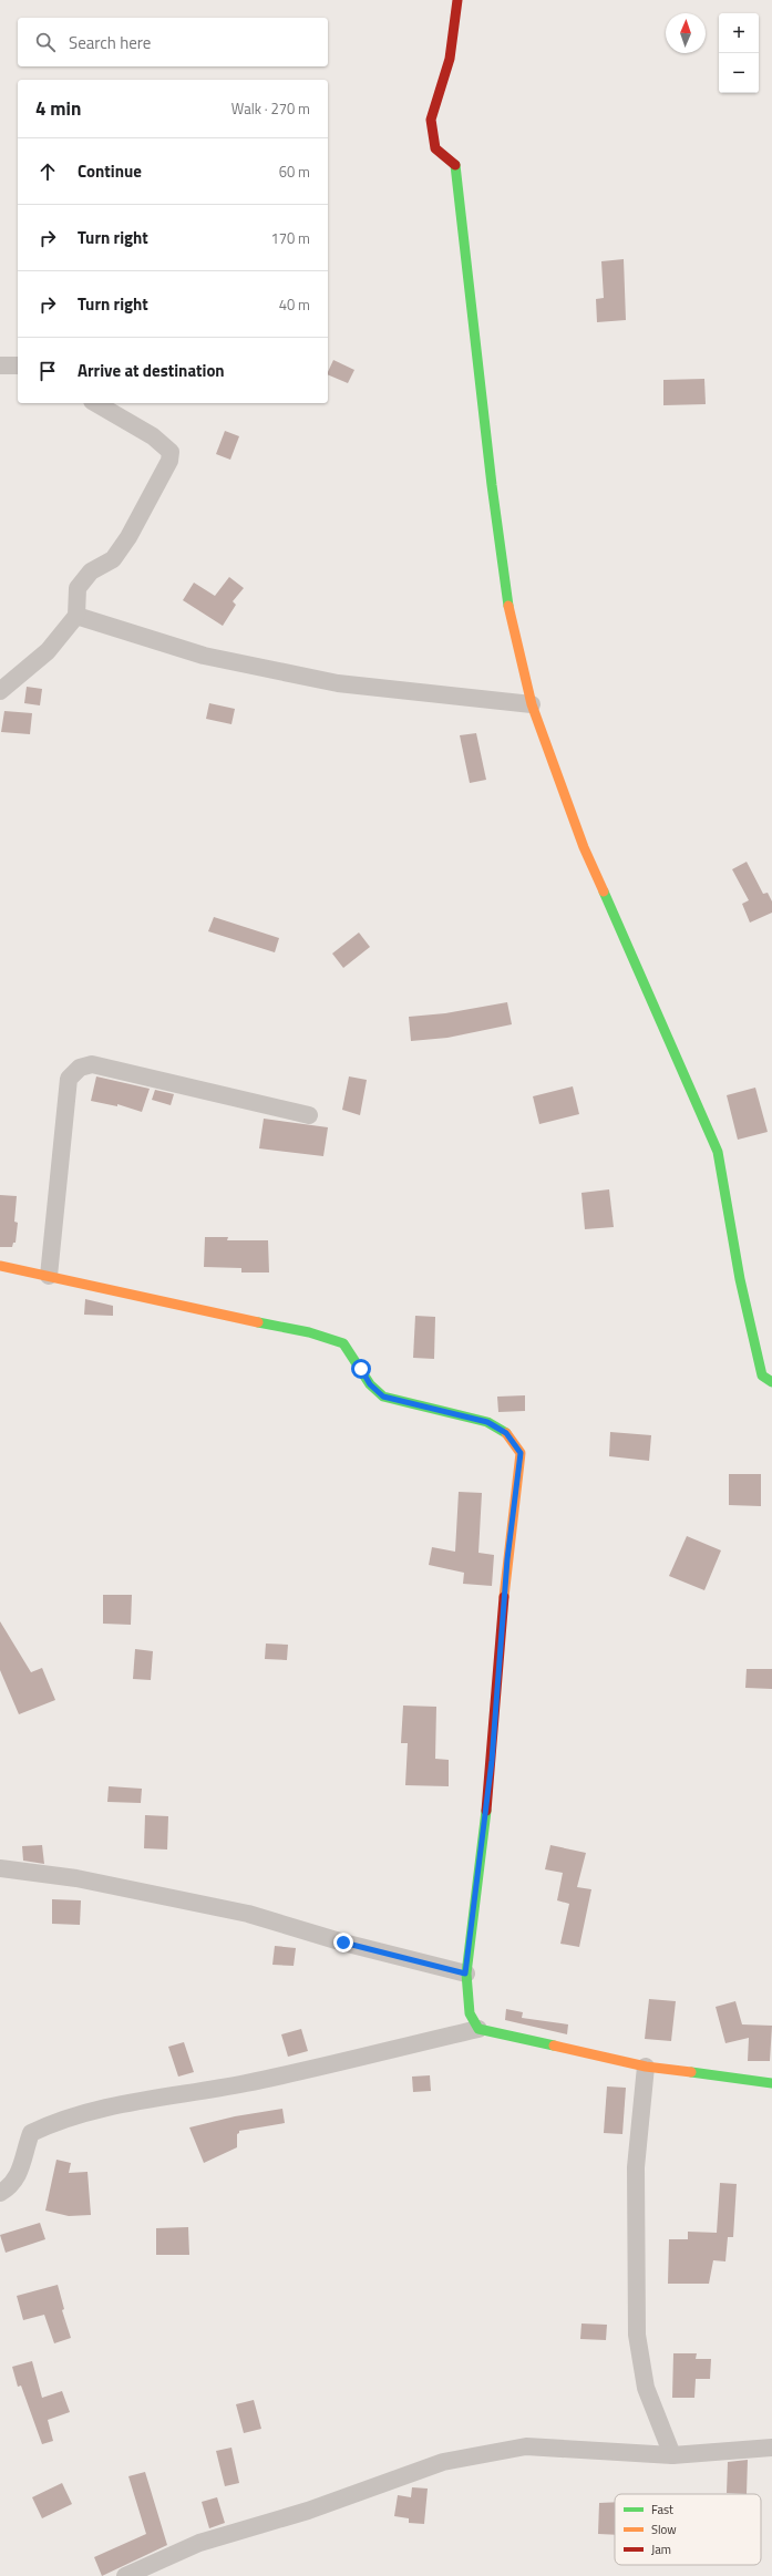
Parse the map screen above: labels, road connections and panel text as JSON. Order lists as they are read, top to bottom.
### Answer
{
  "legend": ["Fast", "Slow", "Jam"],
  "north": "top",
  "page": {
    "map_buttons": ["+", "−"],
    "search": "Search here",
    "heading": ["4 min", "Walk · 270 m"],
    "list": [
      ["Continue", "60 m"],
      ["Turn right", "170 m"],
      ["Turn right", "40 m"],
      "Arrive at destination"
    ]
  }
}
